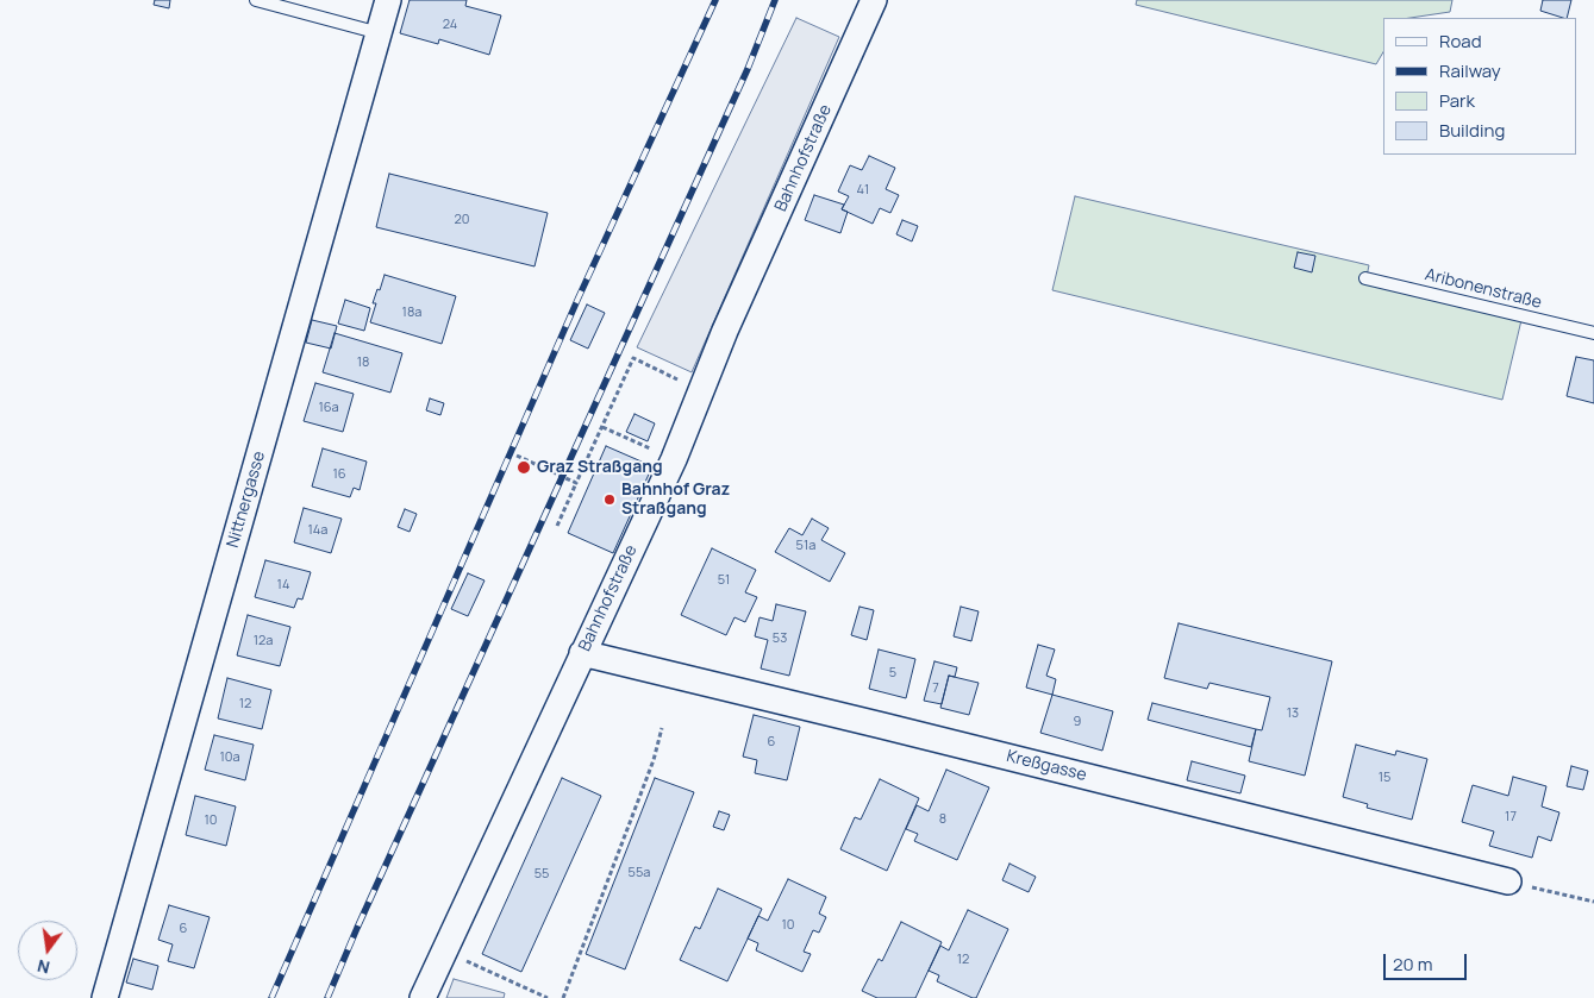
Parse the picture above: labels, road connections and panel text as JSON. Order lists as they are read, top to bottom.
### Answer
{
  "streets": {
    "street": ["Bahnhofstraße", "Nittnergasse", "Kreßgasse"],
    "lane": ["Aribonenstraße"]
  },
  "crossings": [
    ["Bahnhofstraße", "Kreßgasse"]
  ],
  "places": ["Graz Straßgang", "Bahnhof Graz Straßgang"],
  "house_numbers": [
    "24",
    "41",
    "20",
    "18a",
    "18",
    "16a",
    "16",
    "14a",
    "51a",
    "51",
    "14",
    "53",
    "12a",
    "5",
    "7",
    "12",
    "13",
    "9",
    "6",
    "10a",
    "15",
    "17",
    "8",
    "10",
    "55a",
    "55",
    "10",
    "6",
    "12"
  ],
  "legend": [
    "Road",
    "Railway",
    "Park",
    "Building"
  ],
  "scale_bar": "20 m",
  "north": "bottom"
}
